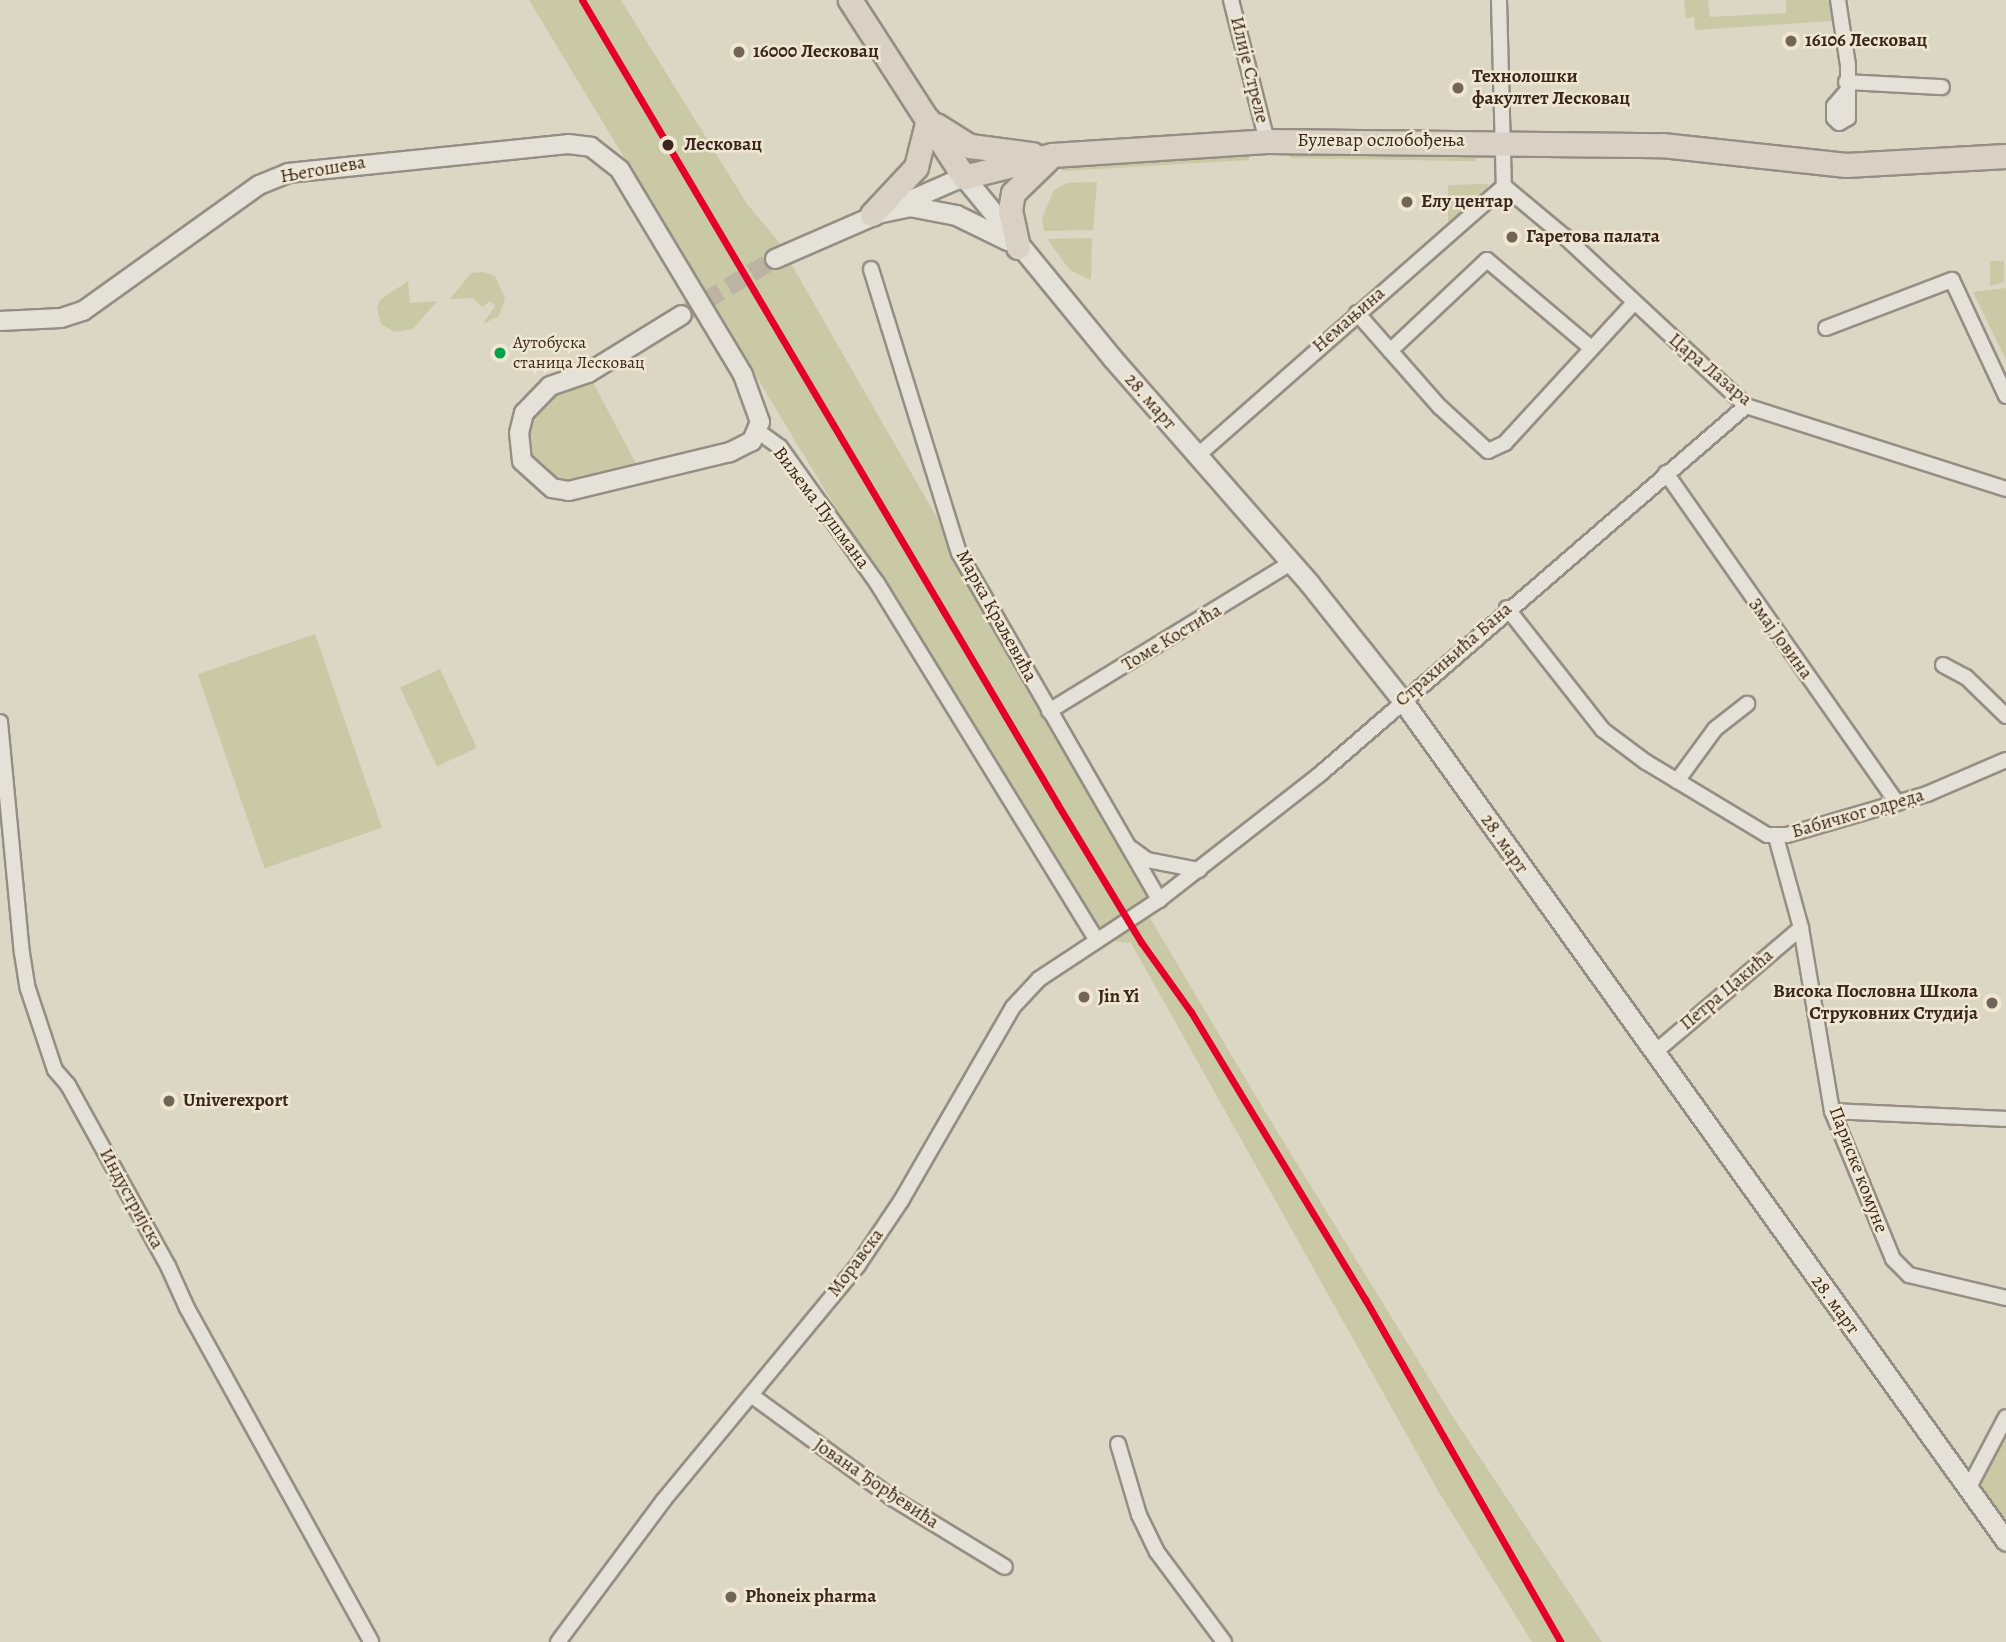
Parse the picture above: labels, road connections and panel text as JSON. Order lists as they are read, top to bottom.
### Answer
{
  "streets": {
    "main road": ["Булевар ослобођења", "28. март"],
    "street": [
      "Илије Стреле",
      "Његошева",
      "Немањина",
      "Цара Лазара",
      "Виљема Пушмана",
      "Марка Краљевића",
      "Томе Костића",
      "Змај Јовина",
      "Страхињића Бана",
      "Бабичког одреда",
      "Петра Цакића",
      "Париске комуне",
      "Индустријска",
      "Моравска",
      "Јована Ђорђевића"
    ]
  },
  "crossings": [
    ["Илије Стреле", "Булевар ослобођења"],
    ["Булевар ослобођења", "28. март"],
    ["Његошева", "Виљема Пушмана"],
    ["Немањина", "Цара Лазара"],
    ["Немањина", "28. март"],
    ["Цара Лазара", "Страхињића Бана"],
    ["28. март", "Томе Костића"],
    ["28. март", "Страхињића Бана"],
    ["28. март", "Петра Цакића"],
    ["Виљема Пушмана", "Моравска"],
    ["Марка Краљевића", "Томе Костића"],
    ["Марка Краљевића", "Страхињића Бана"],
    ["Марка Краљевића", "Моравска"],
    ["Змај Јовина", "Страхињића Бана"],
    ["Змај Јовина", "Бабичког одреда"],
    ["Страхињића Бана", "Бабичког одреда"],
    ["Страхињића Бана", "Моравска"],
    ["Бабичког одреда", "Париске комуне"],
    ["Петра Цакића", "Париске комуне"],
    ["Моравска", "Јована Ђорђевића"]
  ],
  "places": [
    "16106 Лесковац",
    "16000 Лесковац",
    "Технолошки факултет Лесковац",
    "Лесковац",
    "Елу центар",
    "Гаретова палата",
    "Аутобуска станица Лесковац",
    "Jin Yi",
    "Висока Пословна Школа Струковних Студија",
    "Univerexport",
    "Phoneix pharma"
  ]
}
